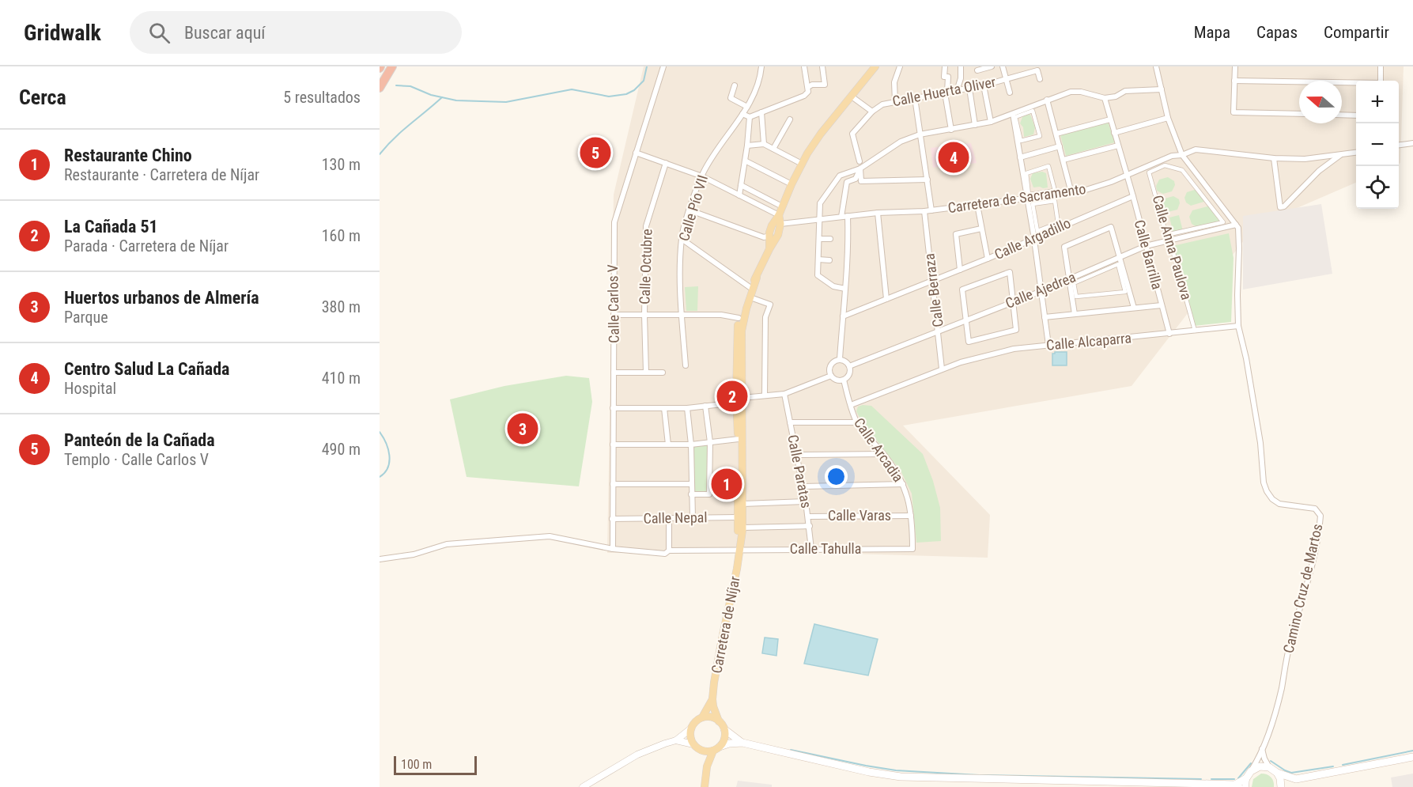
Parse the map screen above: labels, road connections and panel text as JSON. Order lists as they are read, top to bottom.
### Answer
{
  "streets": {
    "main road": ["Carretera de Níjar"],
    "street": [
      "Calle Huerta Oliver",
      "Carretera de Sacramento",
      "Calle Pío VII",
      "Calle Argadillo",
      "Calle Anna Paulova",
      "Calle Barrilla",
      "Calle Octubre",
      "Calle Berraza",
      "Calle Ajedrea",
      "Calle Carlos V",
      "Calle Alcaparra",
      "Calle Arcadia",
      "Calle Paratas",
      "Calle Varas",
      "Calle Nepal",
      "Calle Tahulla",
      "Camino Cruz de Martos"
    ]
  },
  "crossings": [
    ["Carretera de Sacramento", "Calle Anna Paulova"],
    ["Carretera de Sacramento", "Calle Barrilla"],
    ["Carretera de Sacramento", "Calle Berraza"],
    ["Carretera de Sacramento", "Carretera de Níjar"],
    ["Calle Argadillo", "Calle Barrilla"],
    ["Calle Argadillo", "Calle Berraza"],
    ["Calle Anna Paulova", "Calle Ajedrea"],
    ["Calle Anna Paulova", "Calle Alcaparra"],
    ["Calle Barrilla", "Calle Ajedrea"],
    ["Calle Barrilla", "Calle Alcaparra"],
    ["Calle Berraza", "Calle Ajedrea"],
    ["Calle Berraza", "Calle Alcaparra"],
    ["Calle Ajedrea", "Calle Arcadia"],
    ["Calle Carlos V", "Calle Nepal"],
    ["Calle Carlos V", "Calle Tahulla"],
    ["Calle Alcaparra", "Calle Arcadia"],
    ["Calle Alcaparra", "Camino Cruz de Martos"],
    ["Calle Arcadia", "Calle Varas"],
    ["Calle Arcadia", "Calle Tahulla"],
    ["Calle Paratas", "Calle Varas"],
    ["Calle Paratas", "Calle Tahulla"],
    ["Calle Nepal", "Carretera de Níjar"],
    ["Calle Tahulla", "Carretera de Níjar"]
  ],
  "scale_bar": "100 m",
  "north": "left",
  "page": {
    "header": "Gridwalk",
    "search": "Buscar aquí",
    "nav": ["Mapa", "Capas", "Compartir"],
    "heading": ["Cerca", "5 resultados"],
    "map_buttons": ["+", "−"],
    "list": [
      {
        "mark": "1",
        "name": "Restaurante Chino",
        "note": "Restaurante · Carretera de Níjar",
        "value": "130 m"
      },
      {
        "mark": "2",
        "name": "La Cañada 51",
        "note": "Parada · Carretera de Níjar",
        "value": "160 m"
      },
      {
        "mark": "3",
        "name": "Huertos urbanos de Almería",
        "note": "Parque",
        "value": "380 m"
      },
      {
        "mark": "4",
        "name": "Centro Salud La Cañada",
        "note": "Hospital",
        "value": "410 m"
      },
      {
        "mark": "5",
        "name": "Panteón de la Cañada",
        "note": "Templo · Calle Carlos V",
        "value": "490 m"
      }
    ],
    "pins": [
      "5",
      "4",
      "2",
      "3",
      "1"
    ],
    "scale": "100 m"
  }
}
